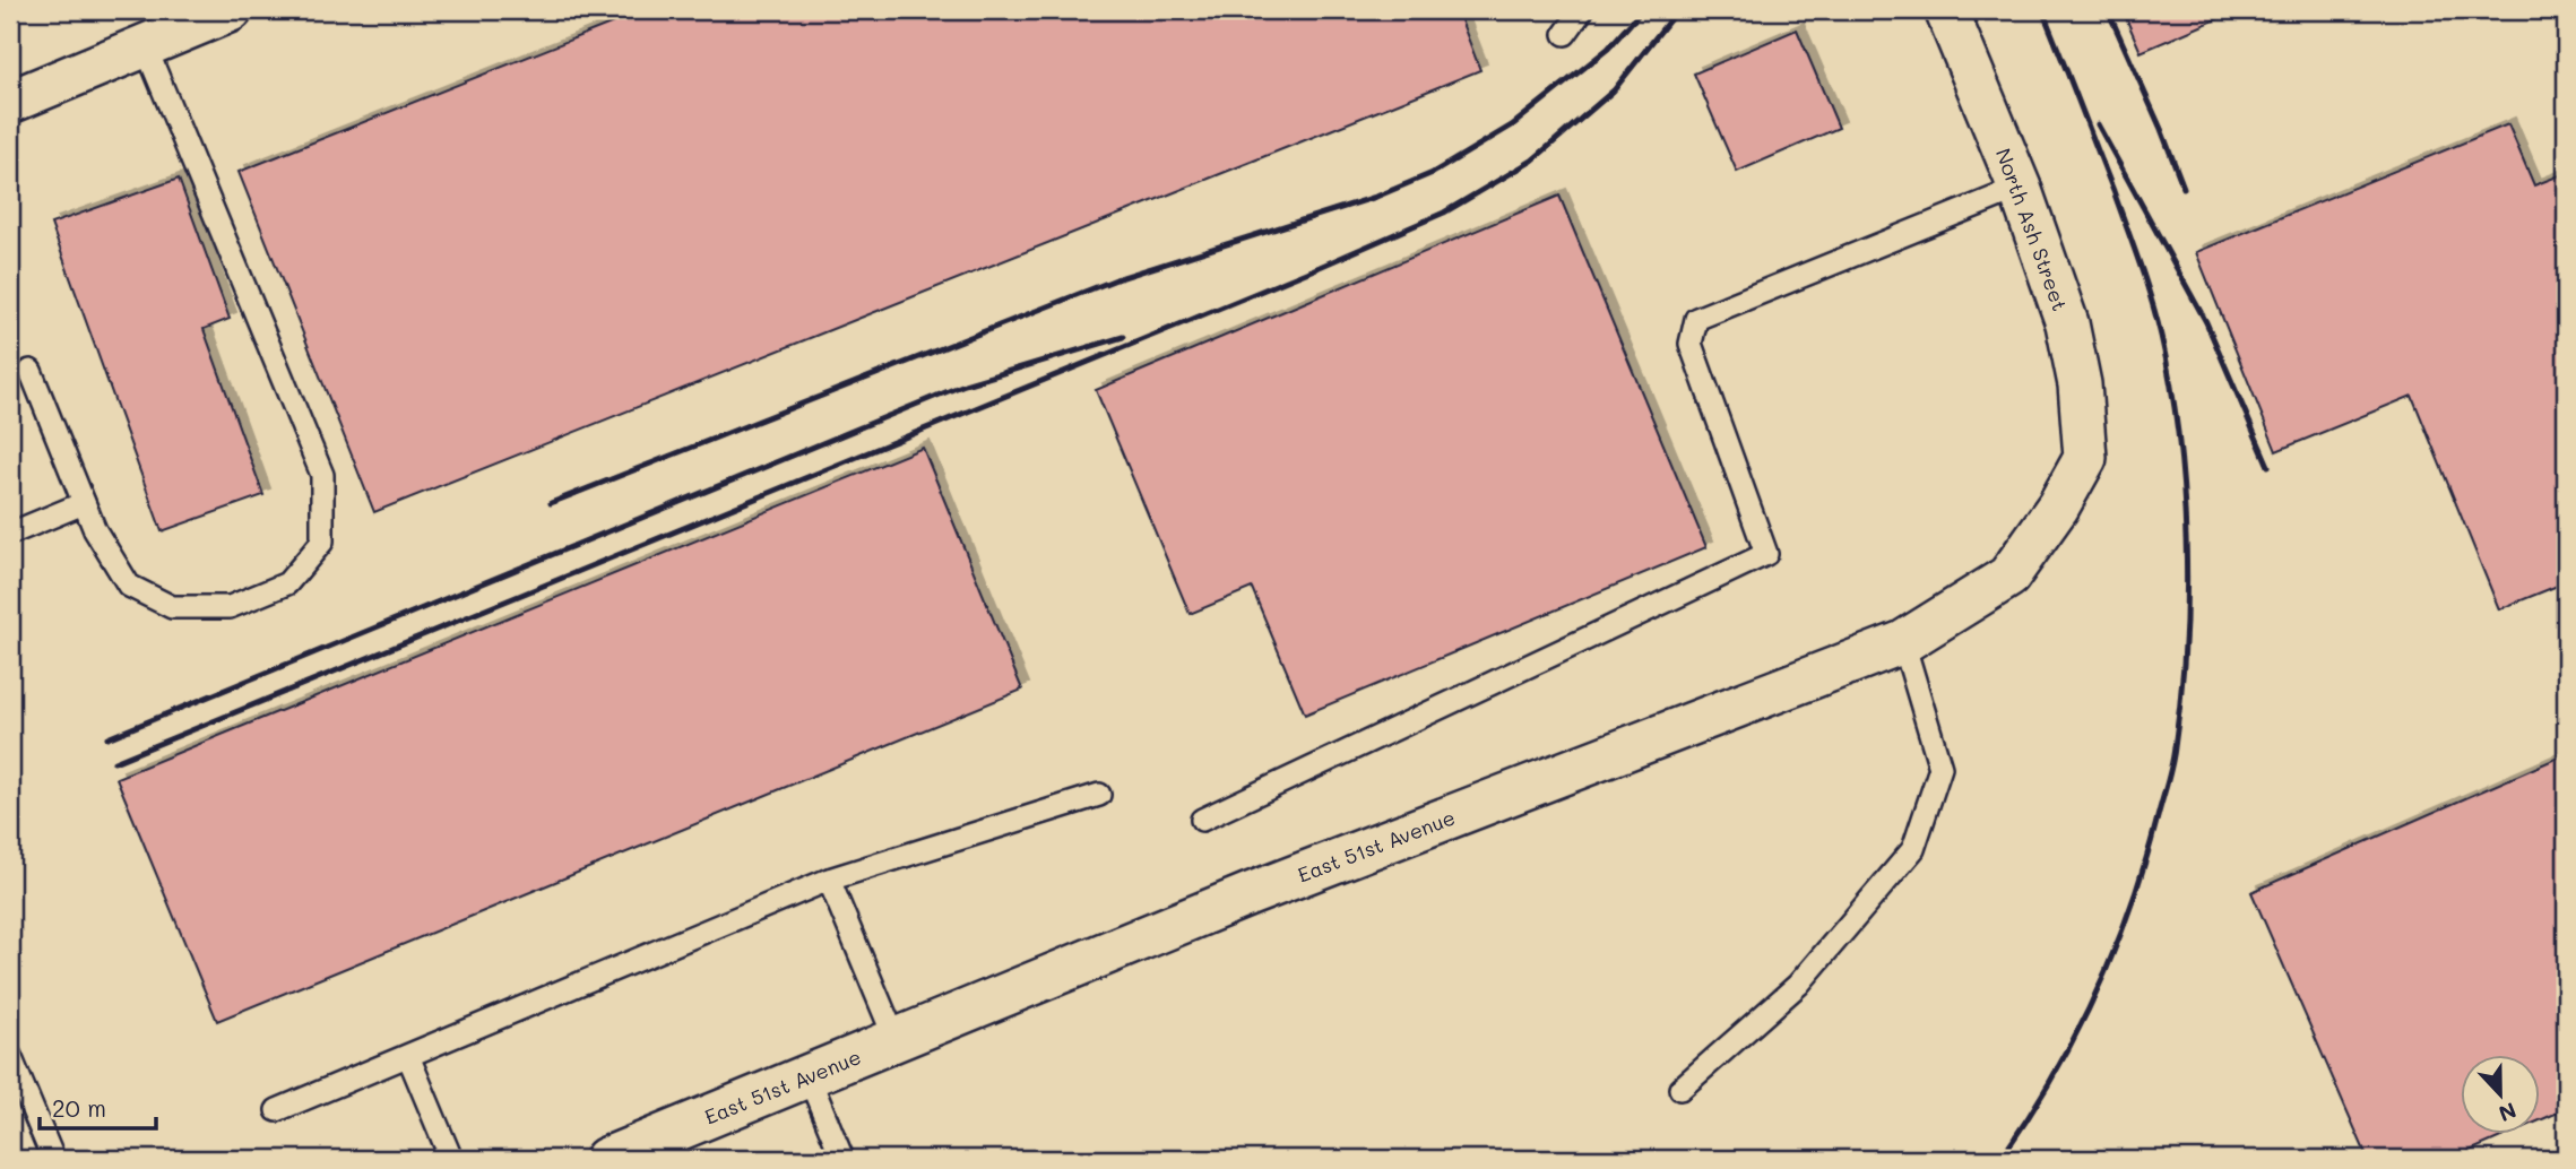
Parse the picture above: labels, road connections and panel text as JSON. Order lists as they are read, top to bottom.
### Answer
{
  "streets": {
    "street": ["North Ash Street", "East 51st Avenue"]
  },
  "crossings": [
    ["North Ash Street", "East 51st Avenue"]
  ],
  "scale_bar": "20 m",
  "north": "bottom"
}
